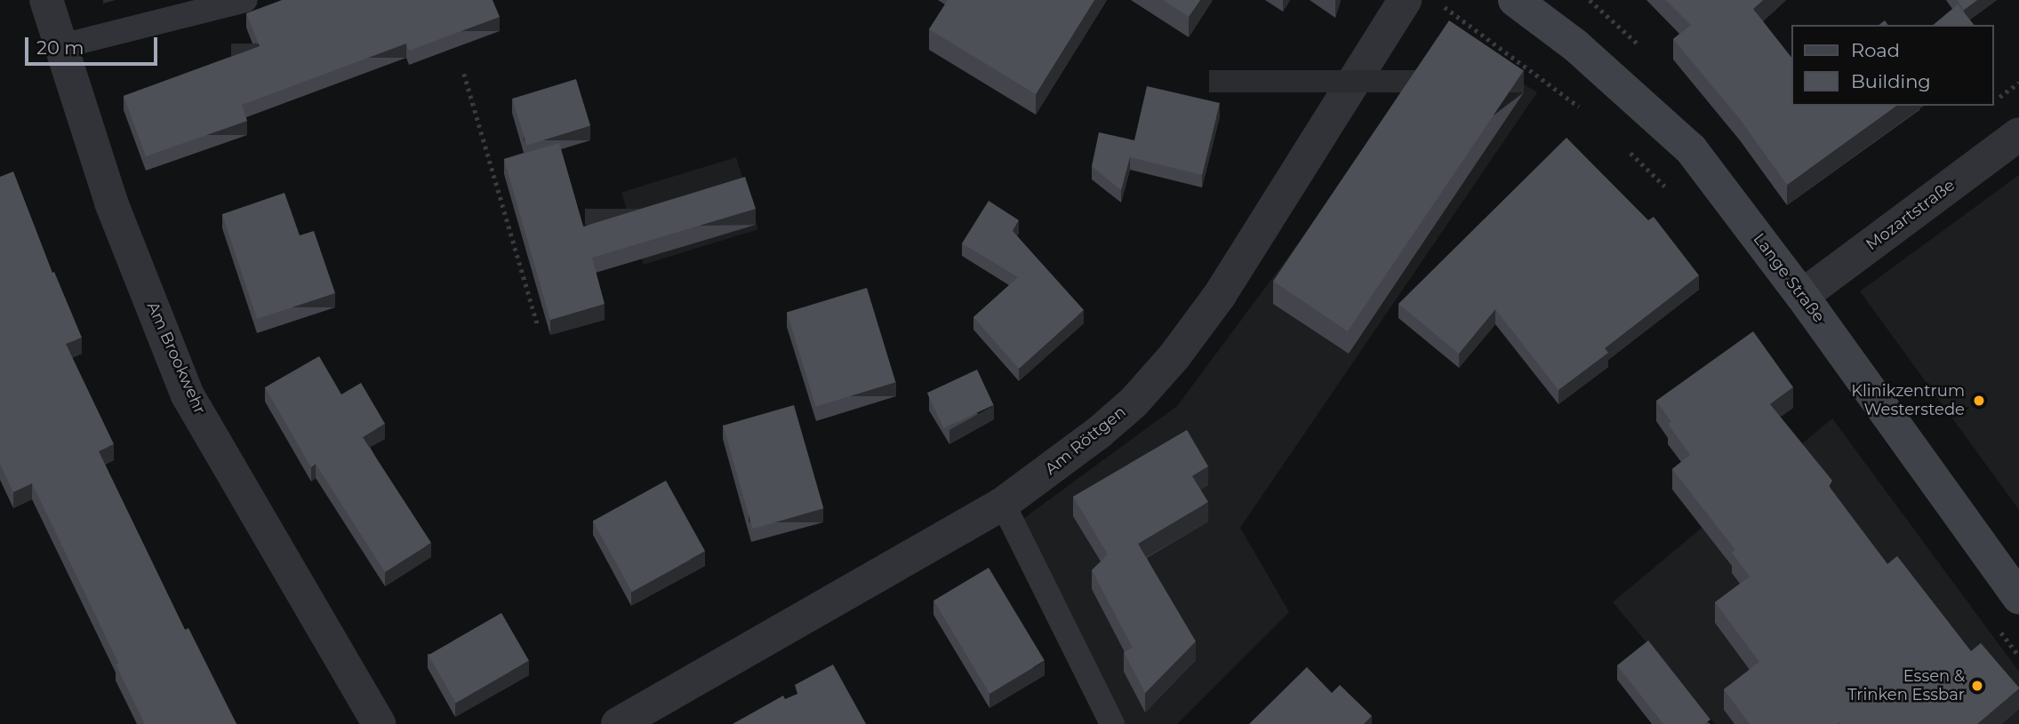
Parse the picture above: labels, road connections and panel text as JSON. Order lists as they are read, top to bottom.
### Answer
{
  "streets": {
    "street": [
      "Mozartstraße",
      "Lange Straße",
      "Am Brookwehr",
      "Am Röttgen"
    ]
  },
  "crossings": [
    ["Mozartstraße", "Lange Straße"]
  ],
  "places": ["Klinikzentrum Westerstede", "Essen & Trinken Essbar"],
  "legend": ["Road", "Building"],
  "scale_bar": "20 m"
}
